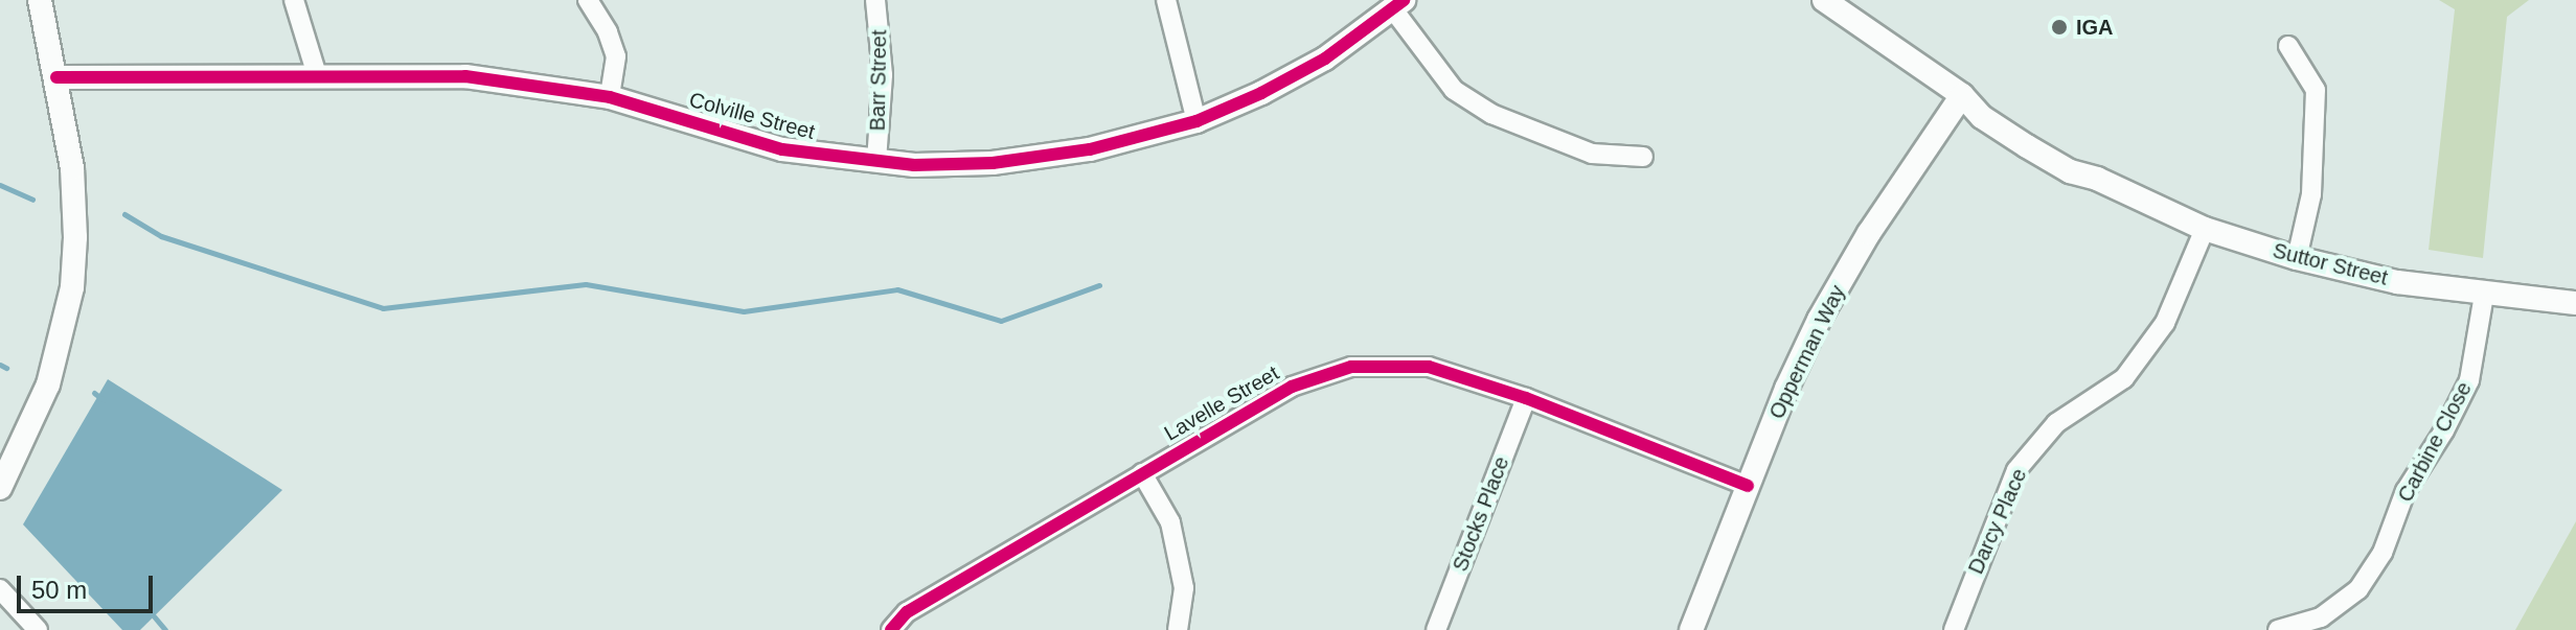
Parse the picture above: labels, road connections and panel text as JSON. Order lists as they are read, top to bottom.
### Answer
{
  "streets": {
    "street": [
      "Barr Street",
      "Colville Street",
      "Suttor Street",
      "Opperman Way",
      "Lavelle Street",
      "Carbine Close",
      "Stocks Place",
      "Darcy Place"
    ]
  },
  "crossings": [
    ["Barr Street", "Colville Street"],
    ["Suttor Street", "Opperman Way"],
    ["Suttor Street", "Carbine Close"],
    ["Suttor Street", "Darcy Place"],
    ["Opperman Way", "Lavelle Street"],
    ["Lavelle Street", "Stocks Place"]
  ],
  "places": ["IGA"],
  "scale_bar": "50 m"
}
